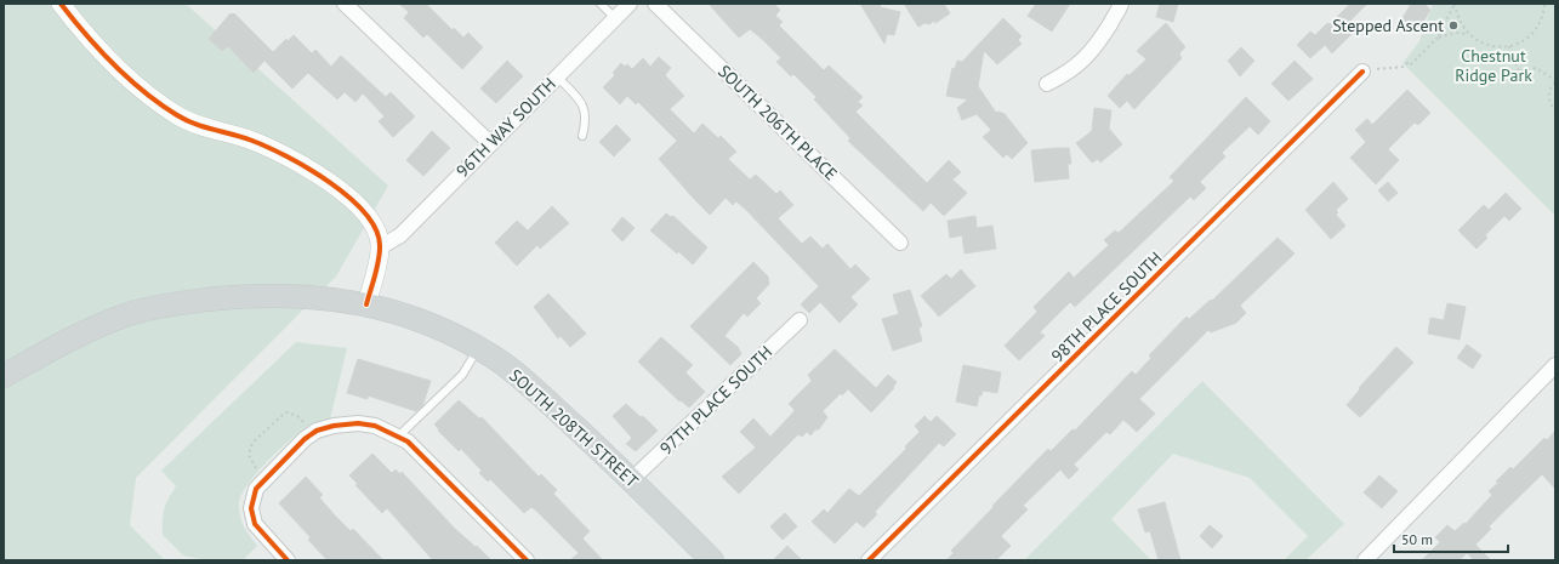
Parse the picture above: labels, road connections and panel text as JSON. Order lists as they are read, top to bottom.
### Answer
{
  "streets": {
    "main road": ["SOUTH 208TH STREET"],
    "street": [
      "SOUTH 206TH PLACE",
      "96TH WAY SOUTH",
      "98TH PLACE SOUTH",
      "97TH PLACE SOUTH"
    ]
  },
  "crossings": [
    ["97TH PLACE SOUTH", "SOUTH 208TH STREET"]
  ],
  "parks": ["Chestnut Ridge Park"],
  "places": ["Stepped Ascent"],
  "scale_bar": "50 m"
}
